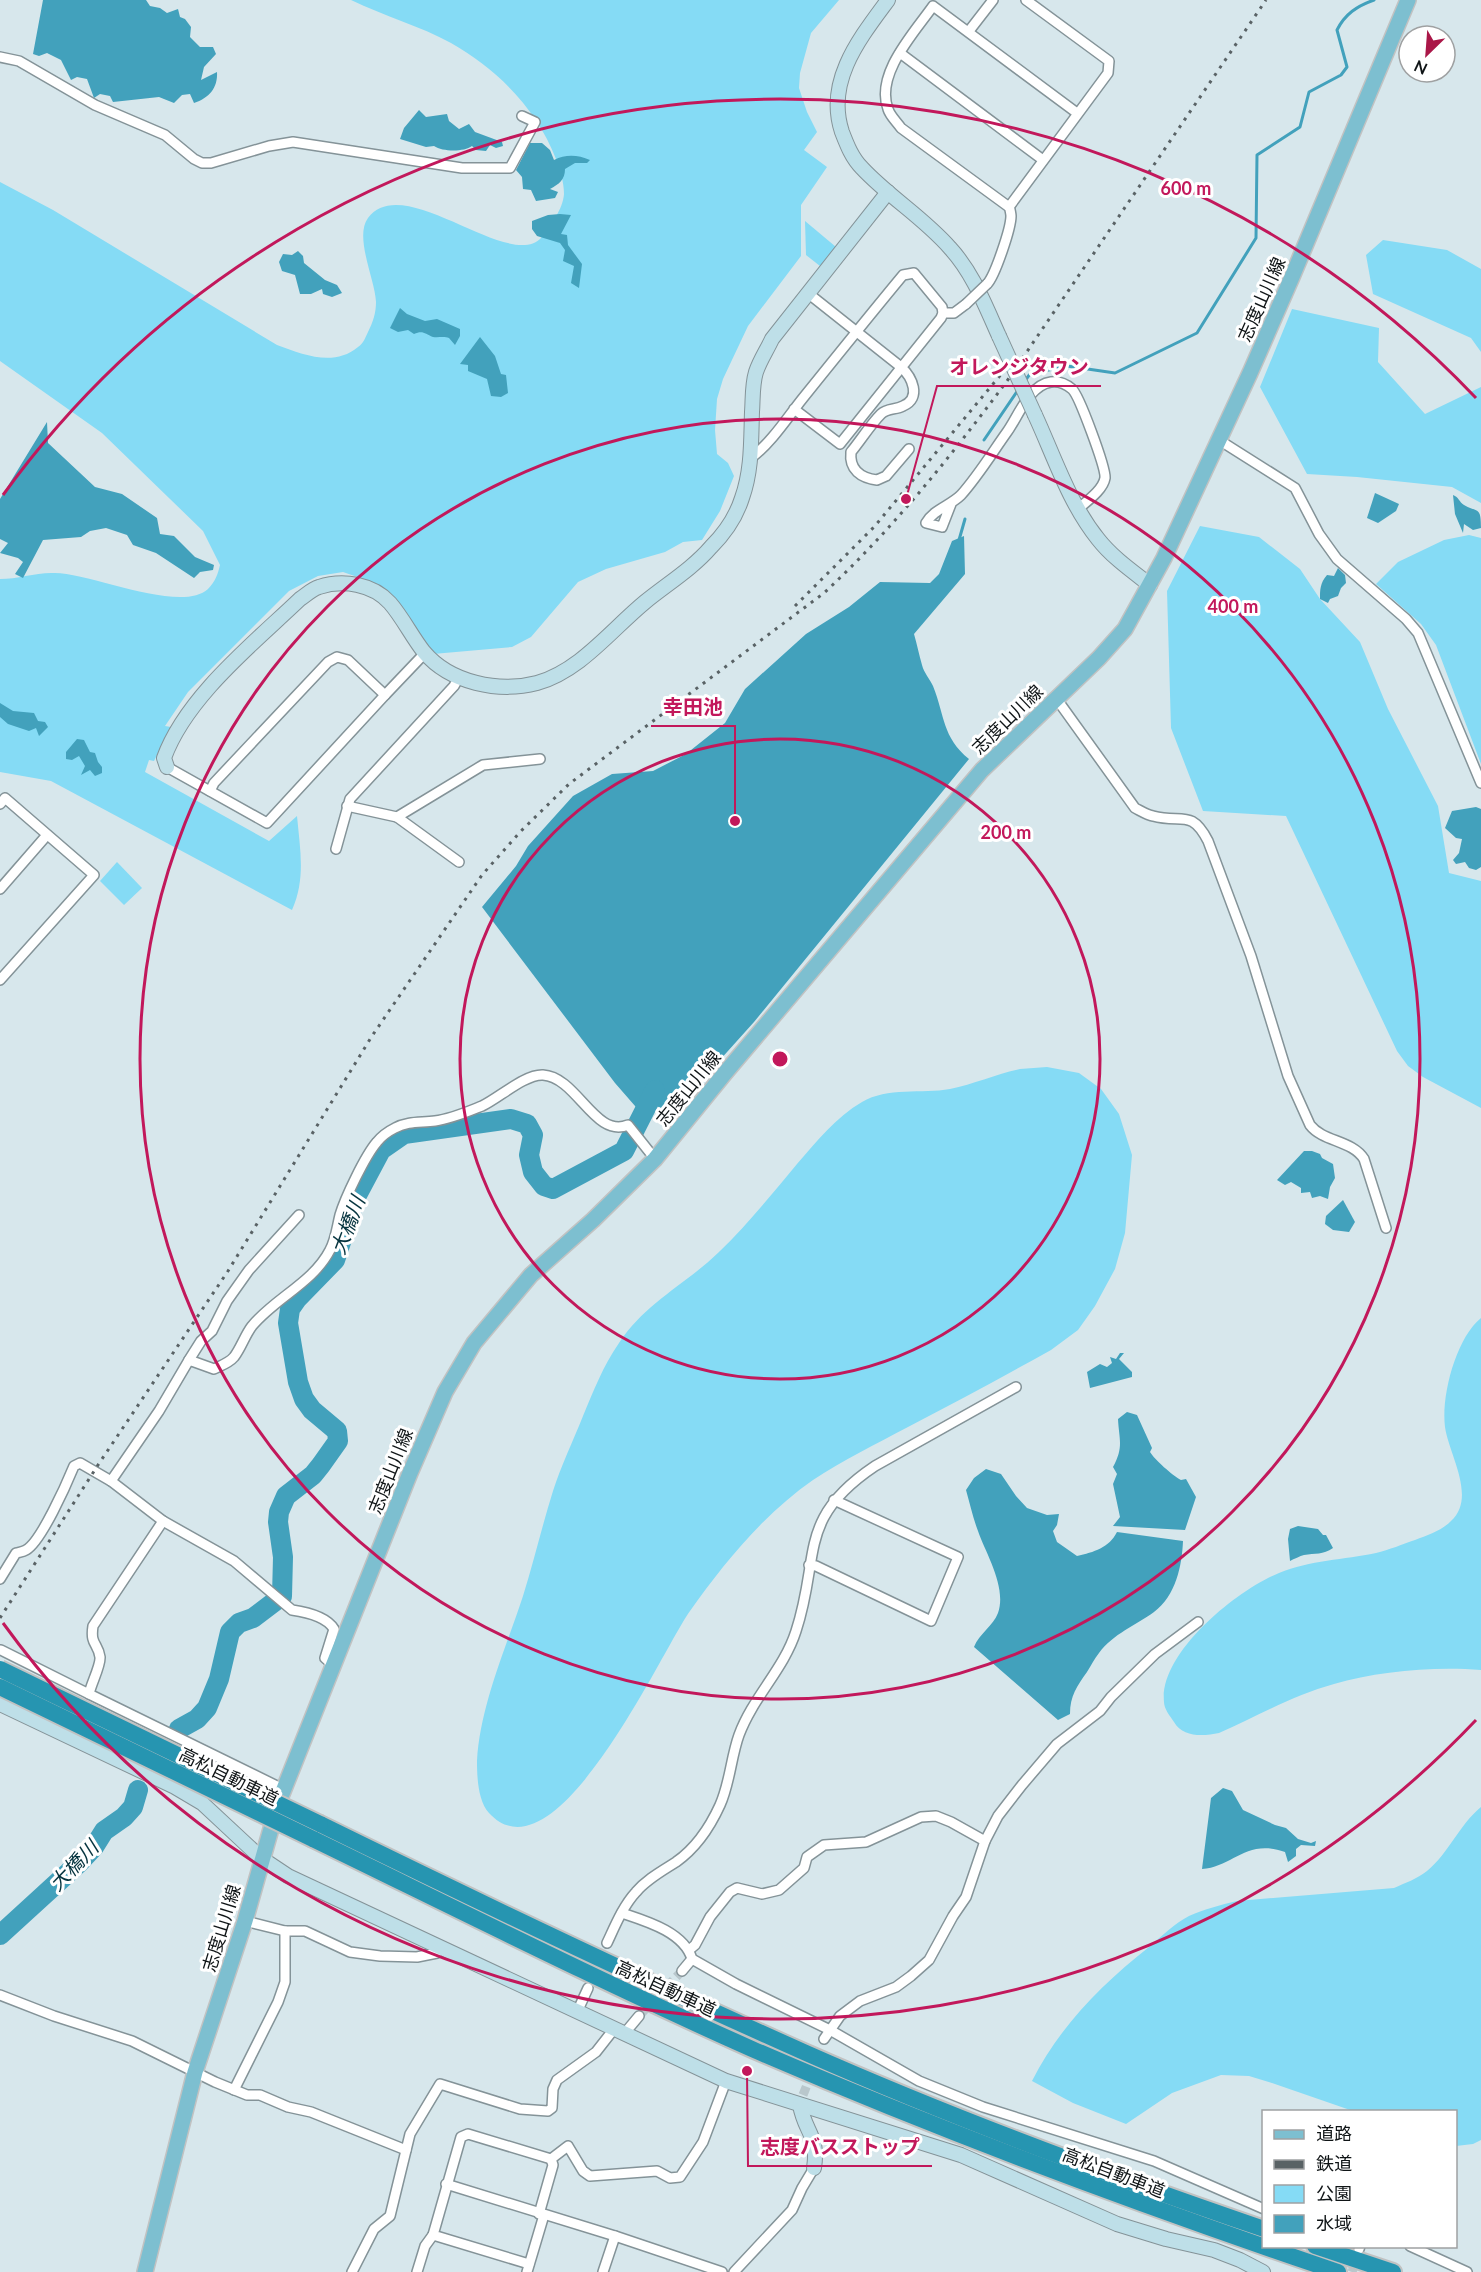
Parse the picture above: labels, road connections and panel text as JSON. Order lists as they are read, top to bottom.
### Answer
{
  "streets": {
    "highway": ["高松自動車道"],
    "main road": ["志度山川線"]
  },
  "water": ["大橋川"],
  "places": ["オレンジタウン", "幸田池", "志度バスストップ"],
  "legend": [
    "道路",
    "鉄道",
    "公園",
    "水域"
  ],
  "north": "bottom left",
  "rings": ["600 m", "400 m", "200 m"]
}
